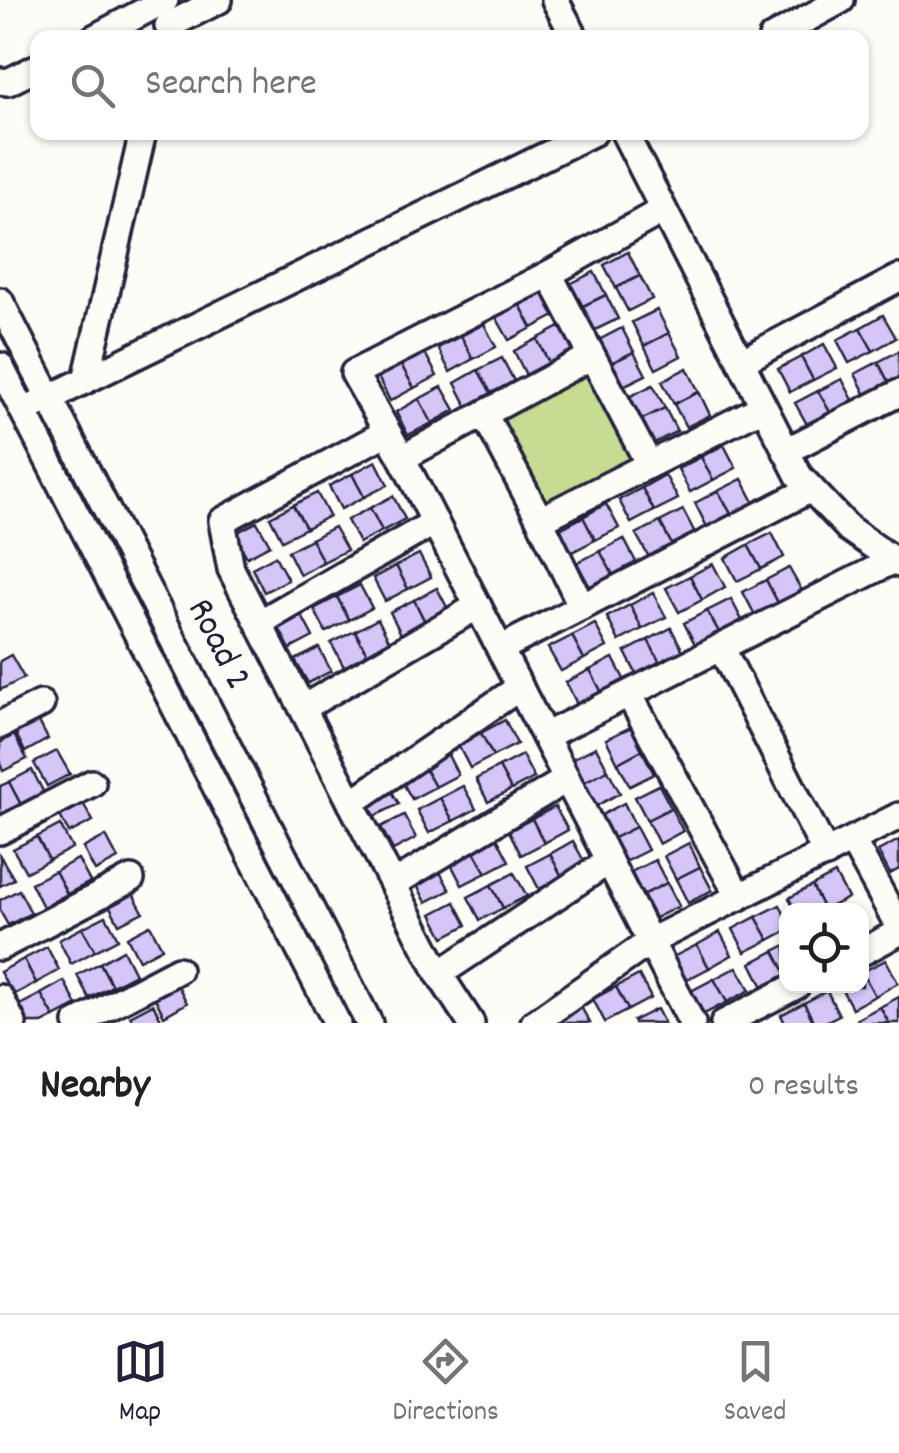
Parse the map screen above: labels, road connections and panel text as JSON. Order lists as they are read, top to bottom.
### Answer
{
  "streets": {
    "street": ["Road 2"]
  },
  "page": {
    "search": "Search here",
    "heading": ["Nearby", "0 results"],
    "nav": ["Map", "Directions", "Saved"]
  }
}
